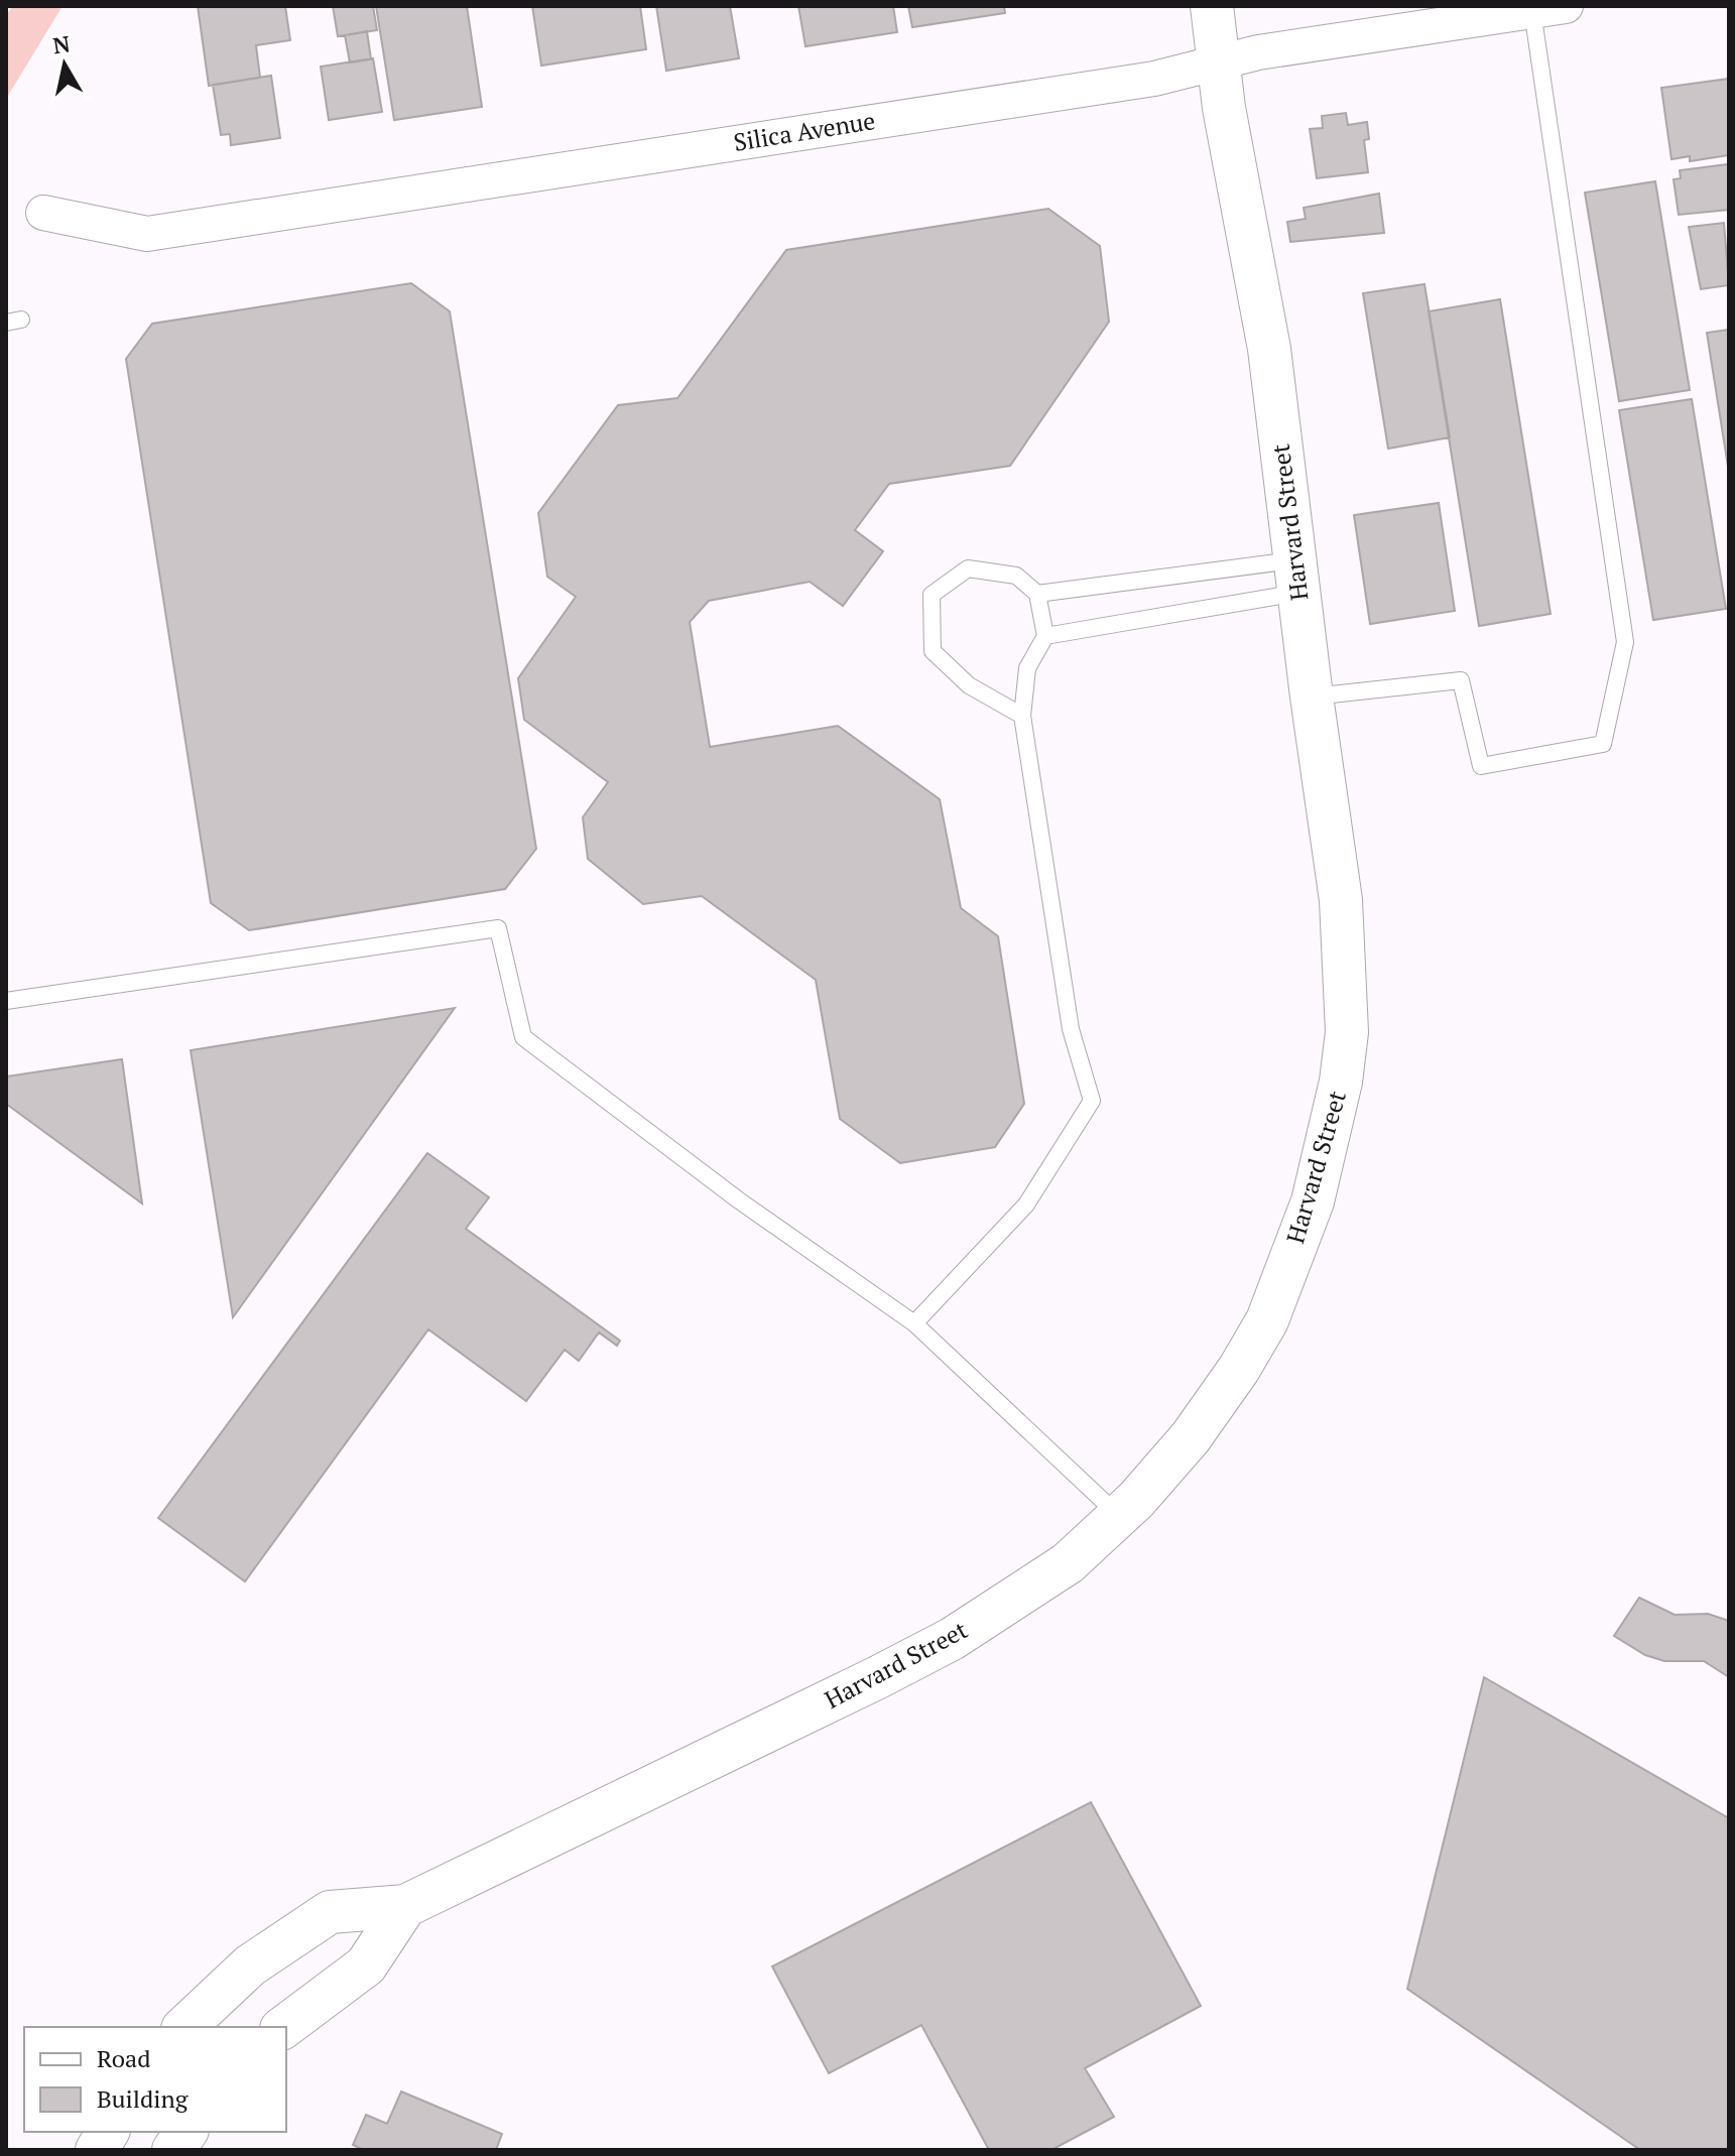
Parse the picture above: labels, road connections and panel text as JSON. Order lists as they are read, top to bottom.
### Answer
{
  "streets": {
    "street": ["Silica Avenue", "Harvard Street"]
  },
  "crossings": [
    ["Silica Avenue", "Harvard Street"]
  ],
  "legend": ["Road", "Building"],
  "north": "top"
}
